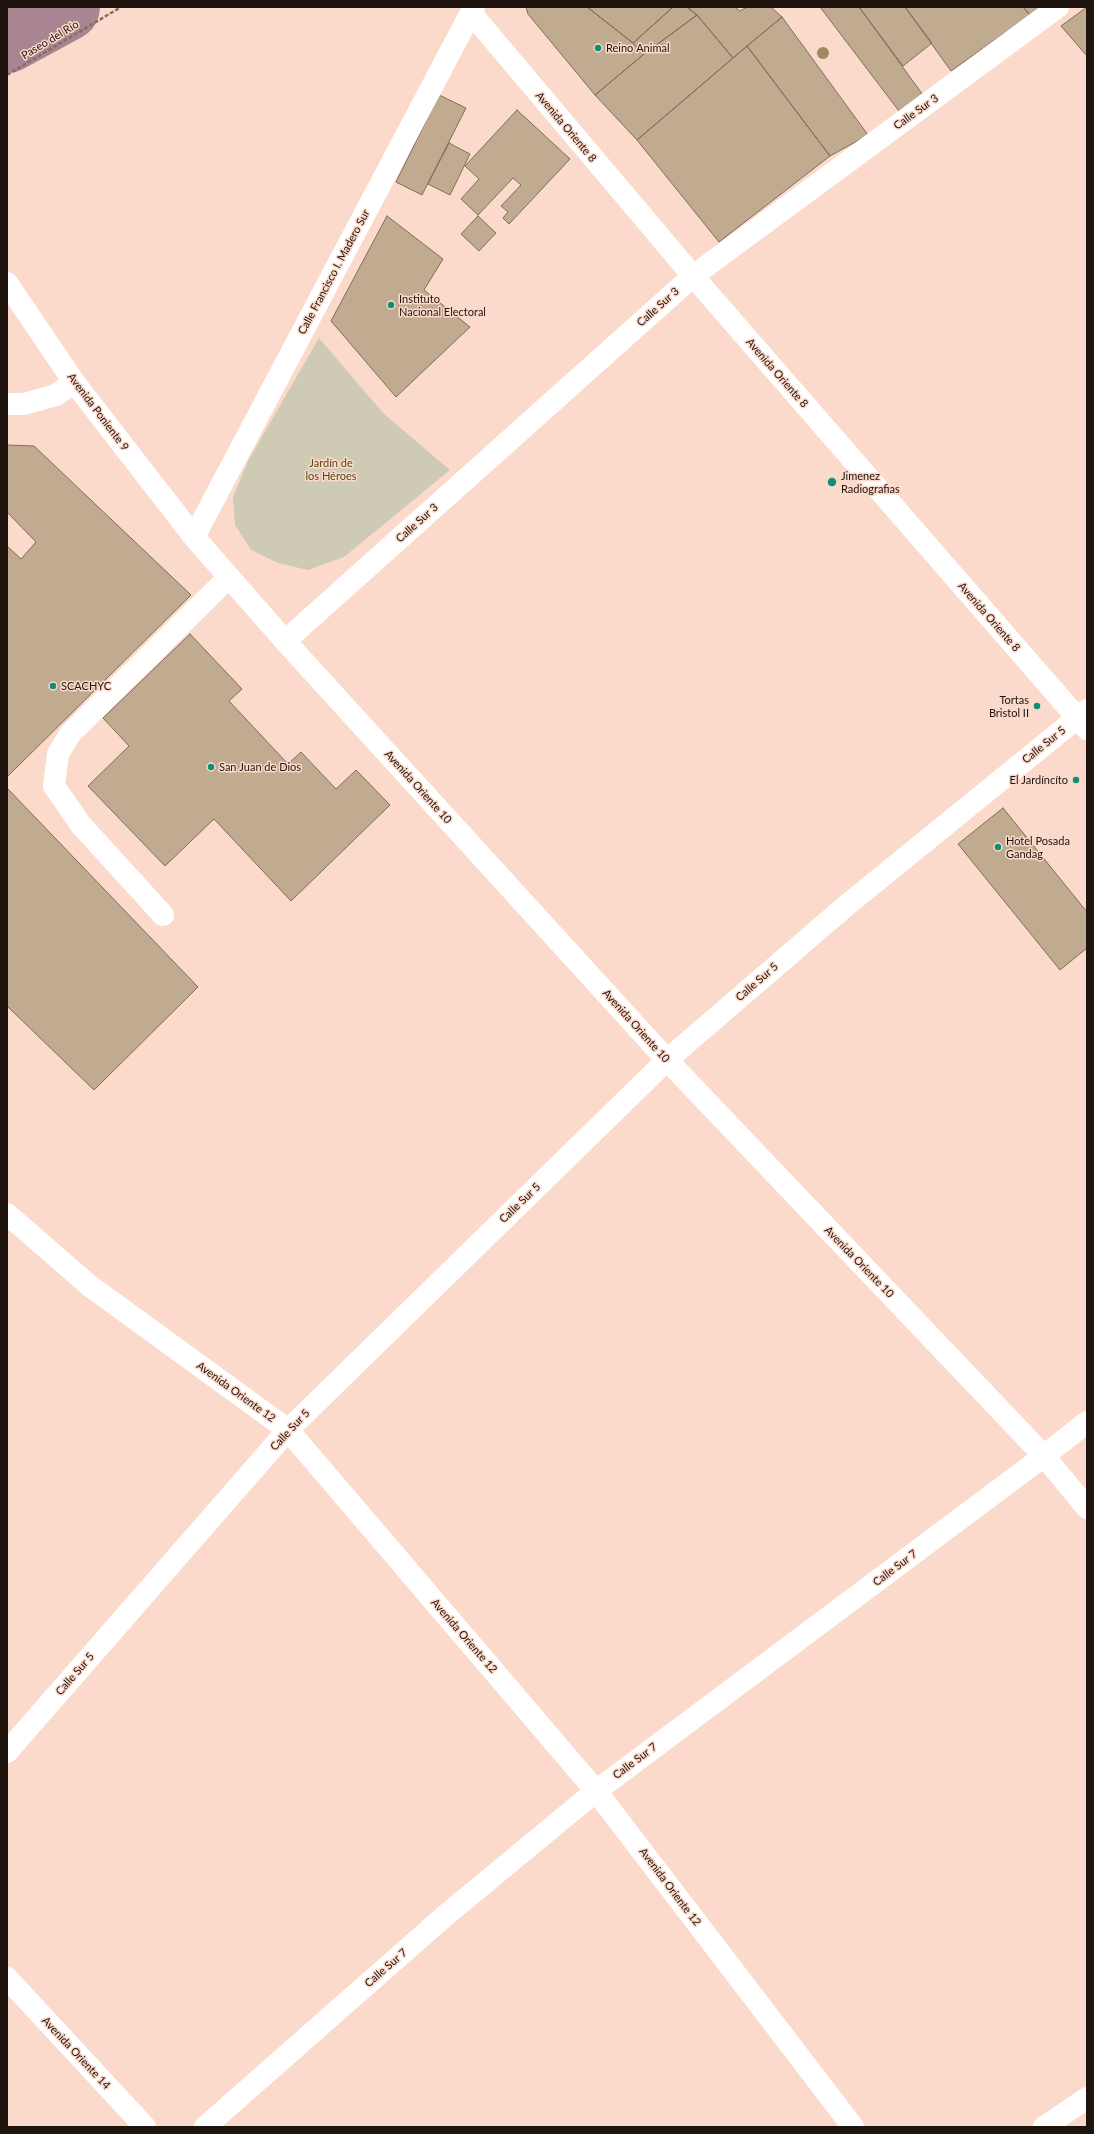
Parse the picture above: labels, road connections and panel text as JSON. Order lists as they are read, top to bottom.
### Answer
{
  "streets": {
    "street": [
      "Calle Sur 3",
      "Avenida Oriente 8",
      "Calle Francisco I. Madero Sur",
      "Avenida Poniente 9",
      "Calle Sur 5",
      "Avenida Oriente 10",
      "Avenida Oriente 12",
      "Calle Sur 7",
      "Avenida Oriente 14"
    ],
    "path": ["Paseo del Río"]
  },
  "crossings": [
    ["Calle Sur 3", "Avenida Oriente 8"],
    ["Calle Sur 3", "Avenida Oriente 10"],
    ["Avenida Oriente 8", "Calle Francisco I. Madero Sur"],
    ["Avenida Oriente 8", "Calle Sur 5"],
    ["Calle Francisco I. Madero Sur", "Avenida Poniente 9"],
    ["Calle Francisco I. Madero Sur", "Avenida Oriente 10"],
    ["Avenida Poniente 9", "Avenida Oriente 10"],
    ["Calle Sur 5", "Avenida Oriente 10"],
    ["Calle Sur 5", "Avenida Oriente 12"],
    ["Avenida Oriente 10", "Calle Sur 7"],
    ["Avenida Oriente 12", "Calle Sur 7"]
  ],
  "parks": ["Jardín de los Héroes"],
  "places": [
    "Reino Animal",
    "Instituto Nacional Electoral",
    "Jimenez Radiografias",
    "SCACHYC",
    "Tortas Bristol II",
    "San Juan de Dios",
    "El Jardíncíto",
    "Hotel Posada Gandag"
  ]
}
